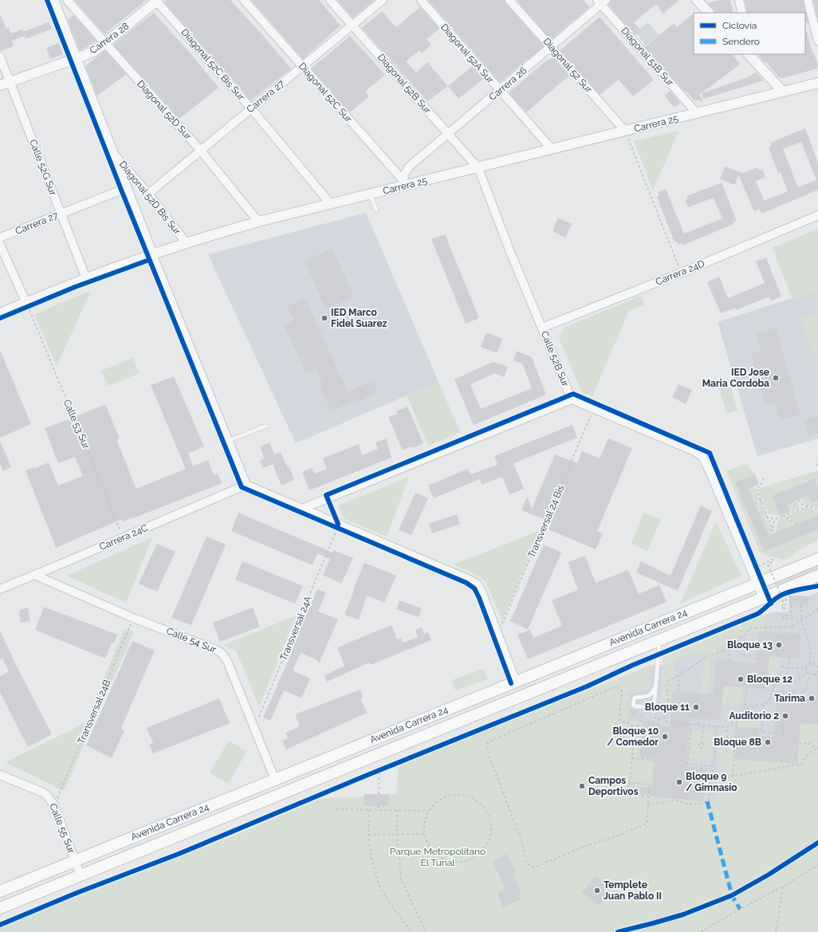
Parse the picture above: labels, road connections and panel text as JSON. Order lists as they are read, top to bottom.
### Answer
{
  "streets": {
    "main road": ["Avenida Carrera 24"],
    "street": [
      "Carrera 28",
      "Diagonal 52A Sur",
      "Diagonal 51B Sur",
      "Diagonal 52C Bis Sur",
      "Diagonal 52 Sur",
      "Diagonal 52B Sur",
      "Carrera 26",
      "Diagonal 52C Sur",
      "Carrera 27",
      "Diagonal 52D Sur",
      "Carrera 25",
      "Calle 52G Sur",
      "Diagonal 52D Bis Sur",
      "Carrera 24D",
      "Calle 52B Sur",
      "Carrera 24C",
      "Calle 54 Sur",
      "Calle 55 Sur"
    ],
    "path": [
      "Calle 53 Sur",
      "Transversal 24 Bis",
      "Transversal 24A",
      "Transversal 24B"
    ]
  },
  "crossings": [
    ["Carrera 28", "Diagonal 52C Bis Sur"],
    ["Carrera 28", "Diagonal 52D Sur"],
    ["Carrera 28", "Calle 52G Sur"],
    ["Diagonal 52A Sur", "Carrera 26"],
    ["Diagonal 52A Sur", "Carrera 25"],
    ["Diagonal 51B Sur", "Carrera 26"],
    ["Diagonal 51B Sur", "Carrera 25"],
    ["Diagonal 52C Bis Sur", "Carrera 27"],
    ["Diagonal 52C Bis Sur", "Carrera 25"],
    ["Diagonal 52 Sur", "Carrera 26"],
    ["Diagonal 52 Sur", "Carrera 25"],
    ["Diagonal 52B Sur", "Carrera 26"],
    ["Diagonal 52B Sur", "Carrera 27"],
    ["Diagonal 52B Sur", "Carrera 25"],
    ["Diagonal 52B Sur", "Calle 52B Sur"],
    ["Carrera 26", "Diagonal 52C Sur"],
    ["Carrera 26", "Carrera 25"],
    ["Diagonal 52C Sur", "Carrera 27"],
    ["Diagonal 52C Sur", "Carrera 25"],
    ["Carrera 27", "Diagonal 52D Sur"],
    ["Carrera 27", "Calle 52G Sur"],
    ["Carrera 27", "Diagonal 52D Bis Sur"],
    ["Diagonal 52D Sur", "Carrera 25"],
    ["Carrera 25", "Calle 52G Sur"],
    ["Carrera 25", "Diagonal 52D Bis Sur"],
    ["Carrera 25", "Calle 52B Sur"],
    ["Carrera 25", "Calle 53 Sur"],
    ["Carrera 24D", "Calle 52B Sur"],
    ["Calle 53 Sur", "Carrera 24C"],
    ["Carrera 24C", "Calle 54 Sur"],
    ["Avenida Carrera 24", "Calle 54 Sur"],
    ["Avenida Carrera 24", "Calle 55 Sur"],
    ["Transversal 24A", "Calle 54 Sur"],
    ["Calle 54 Sur", "Transversal 24B"],
    ["Transversal 24B", "Calle 55 Sur"]
  ],
  "parks": ["Parque Metropolitano El Tunal"],
  "places": [
    "IED Marco Fidel Suarez",
    "IED Jose Maria Cordoba",
    "Bloque 13",
    "Bloque 12",
    "Tarima",
    "Bloque 11",
    "Auditorio 2",
    "Bloque 10 / Comedor",
    "Bloque 8B",
    "Bloque 9 / Gimnasio",
    "Campos Deportivos",
    "Templete Juan Pablo II"
  ],
  "legend": ["Ciclovía", "Sendero"]
}
